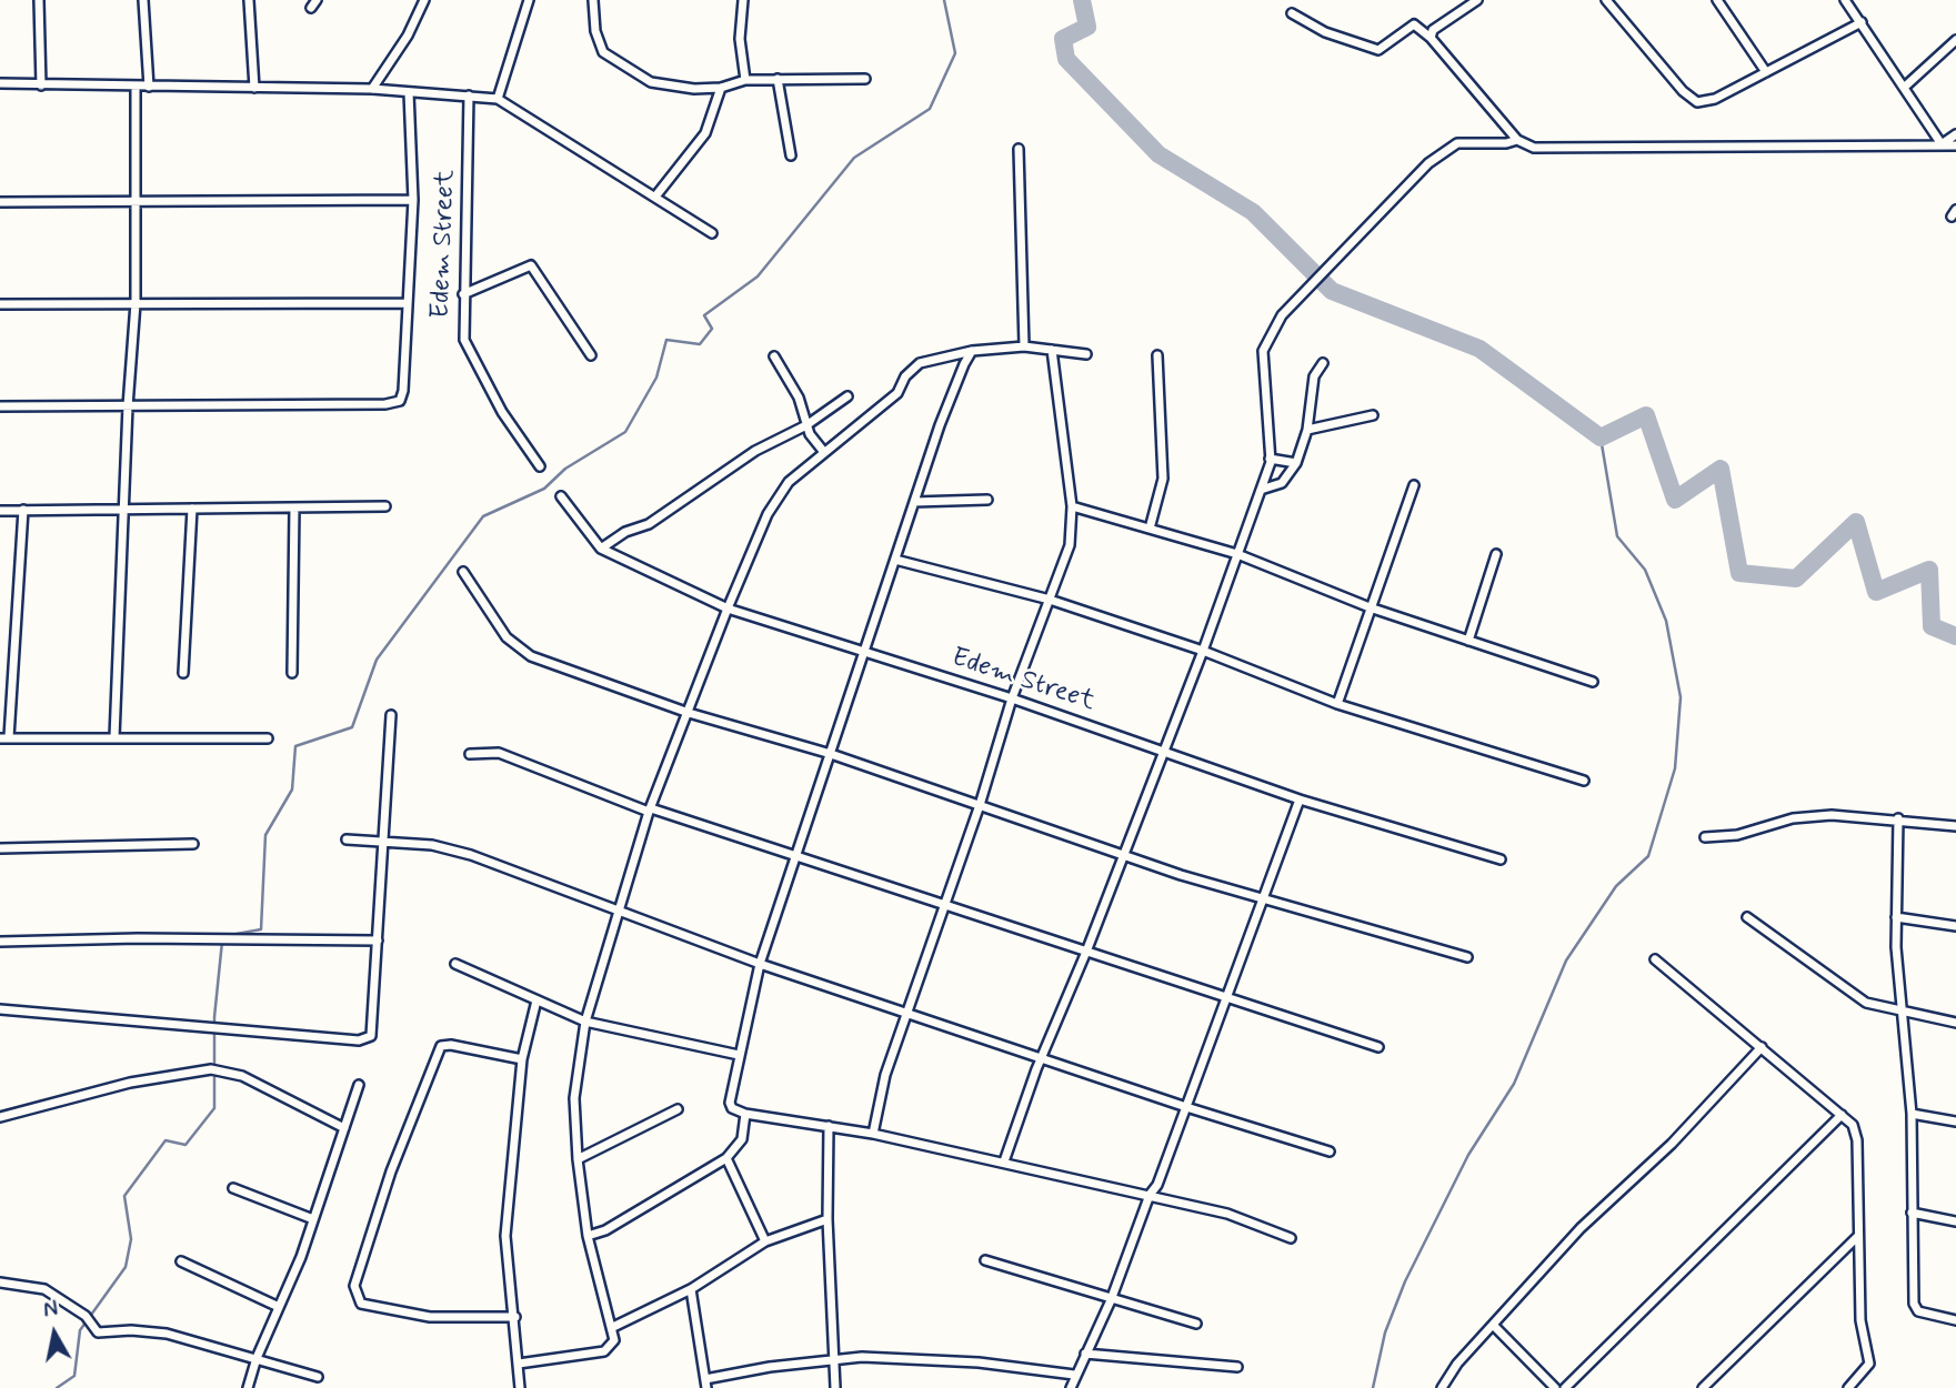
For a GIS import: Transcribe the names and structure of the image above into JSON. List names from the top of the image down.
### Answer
{
  "streets": {
    "street": ["Edem Street"]
  },
  "north": "top"
}
